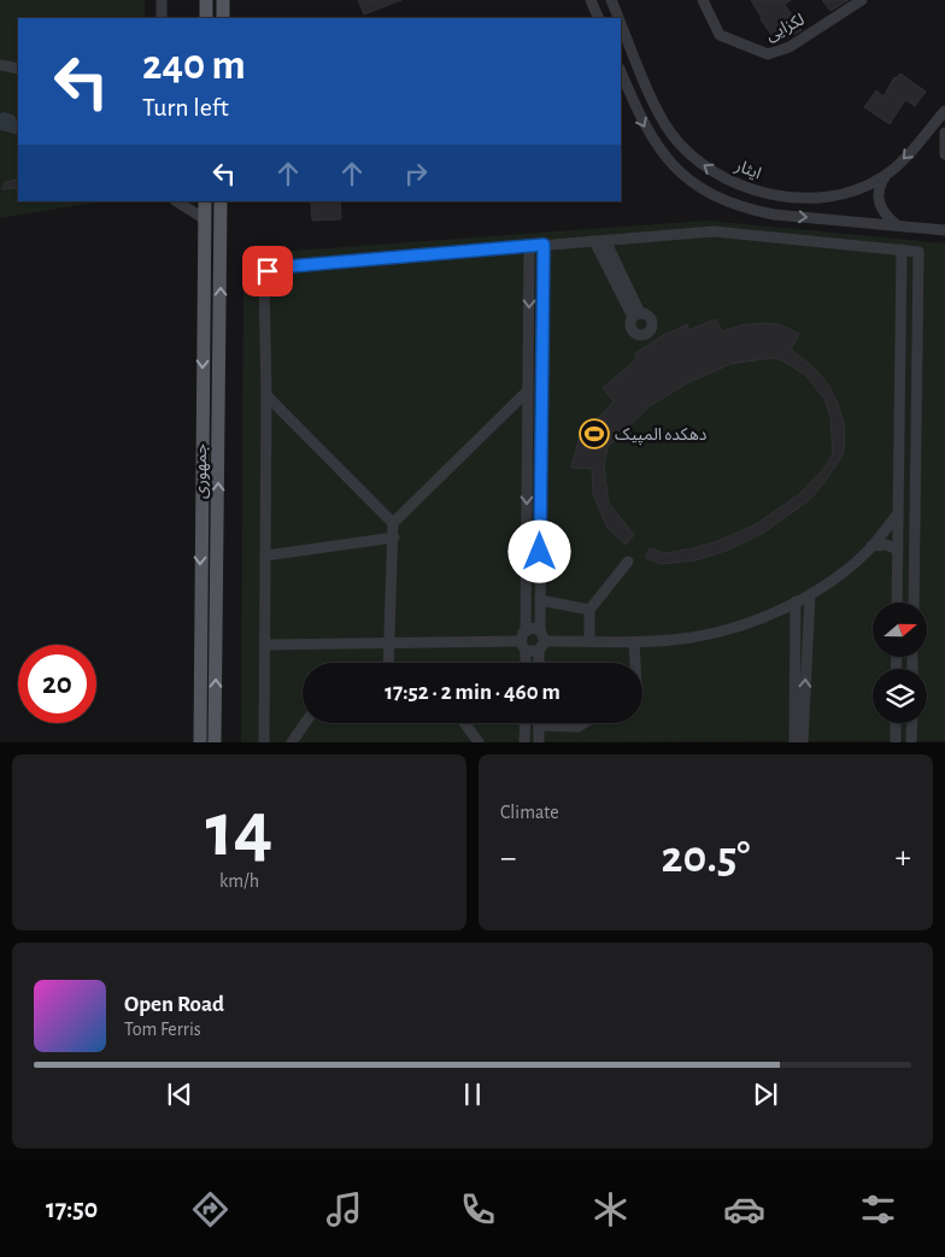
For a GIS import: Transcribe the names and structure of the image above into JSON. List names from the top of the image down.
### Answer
{
  "streets": {
    "main road": ["جمهوری"],
    "street": ["لکزایی", "ایثار"]
  },
  "places": {
    "sports": ["دهکده المپیک"]
  },
  "north": "right",
  "page": {
    "turn": ["240 m", "Turn left"],
    "limit": "20",
    "trip": "17:52 · 2 min · 460 m",
    "tile": [
      ["14", "km/h"],
      "Climate"
    ],
    "heat": ["−", "20.5°", "+"],
    "song": ["Open Road", "Tom Ferris"],
    "tabs": "17:50"
  }
}
